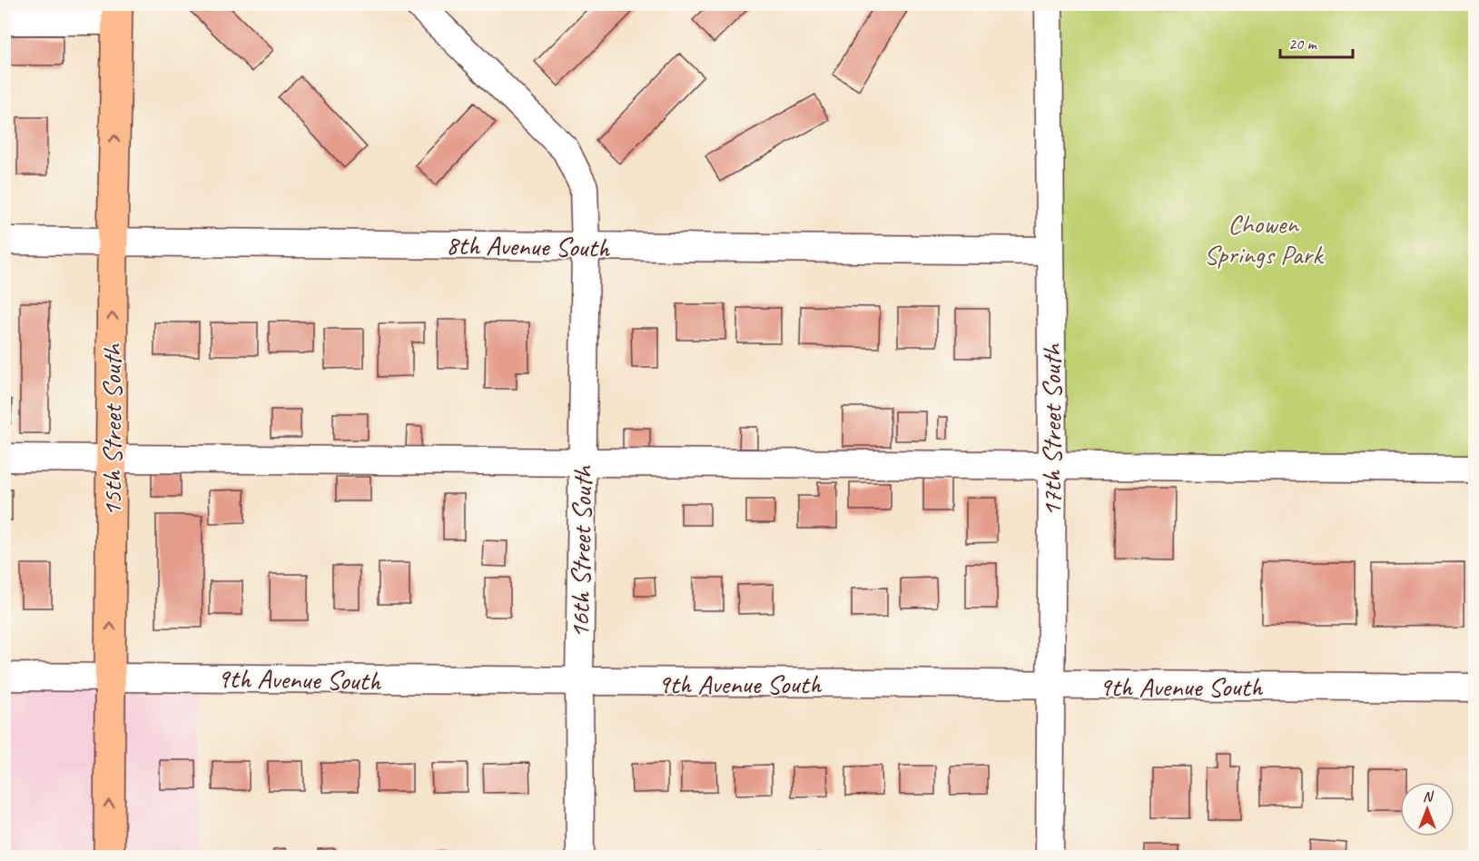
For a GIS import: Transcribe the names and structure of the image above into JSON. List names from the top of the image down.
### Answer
{
  "streets": {
    "main road": ["15th Street South"],
    "street": [
      "8th Avenue South",
      "17th Street South",
      "16th Street South",
      "9th Avenue South"
    ]
  },
  "crossings": [
    ["8th Avenue South", "15th Street South"],
    ["8th Avenue South", "17th Street South"],
    ["8th Avenue South", "16th Street South"],
    ["15th Street South", "9th Avenue South"],
    ["17th Street South", "9th Avenue South"],
    ["16th Street South", "9th Avenue South"]
  ],
  "one_way": ["15th Street South"],
  "parks": ["Chowen Springs Park"],
  "scale_bar": "20 m",
  "north": "top"
}
